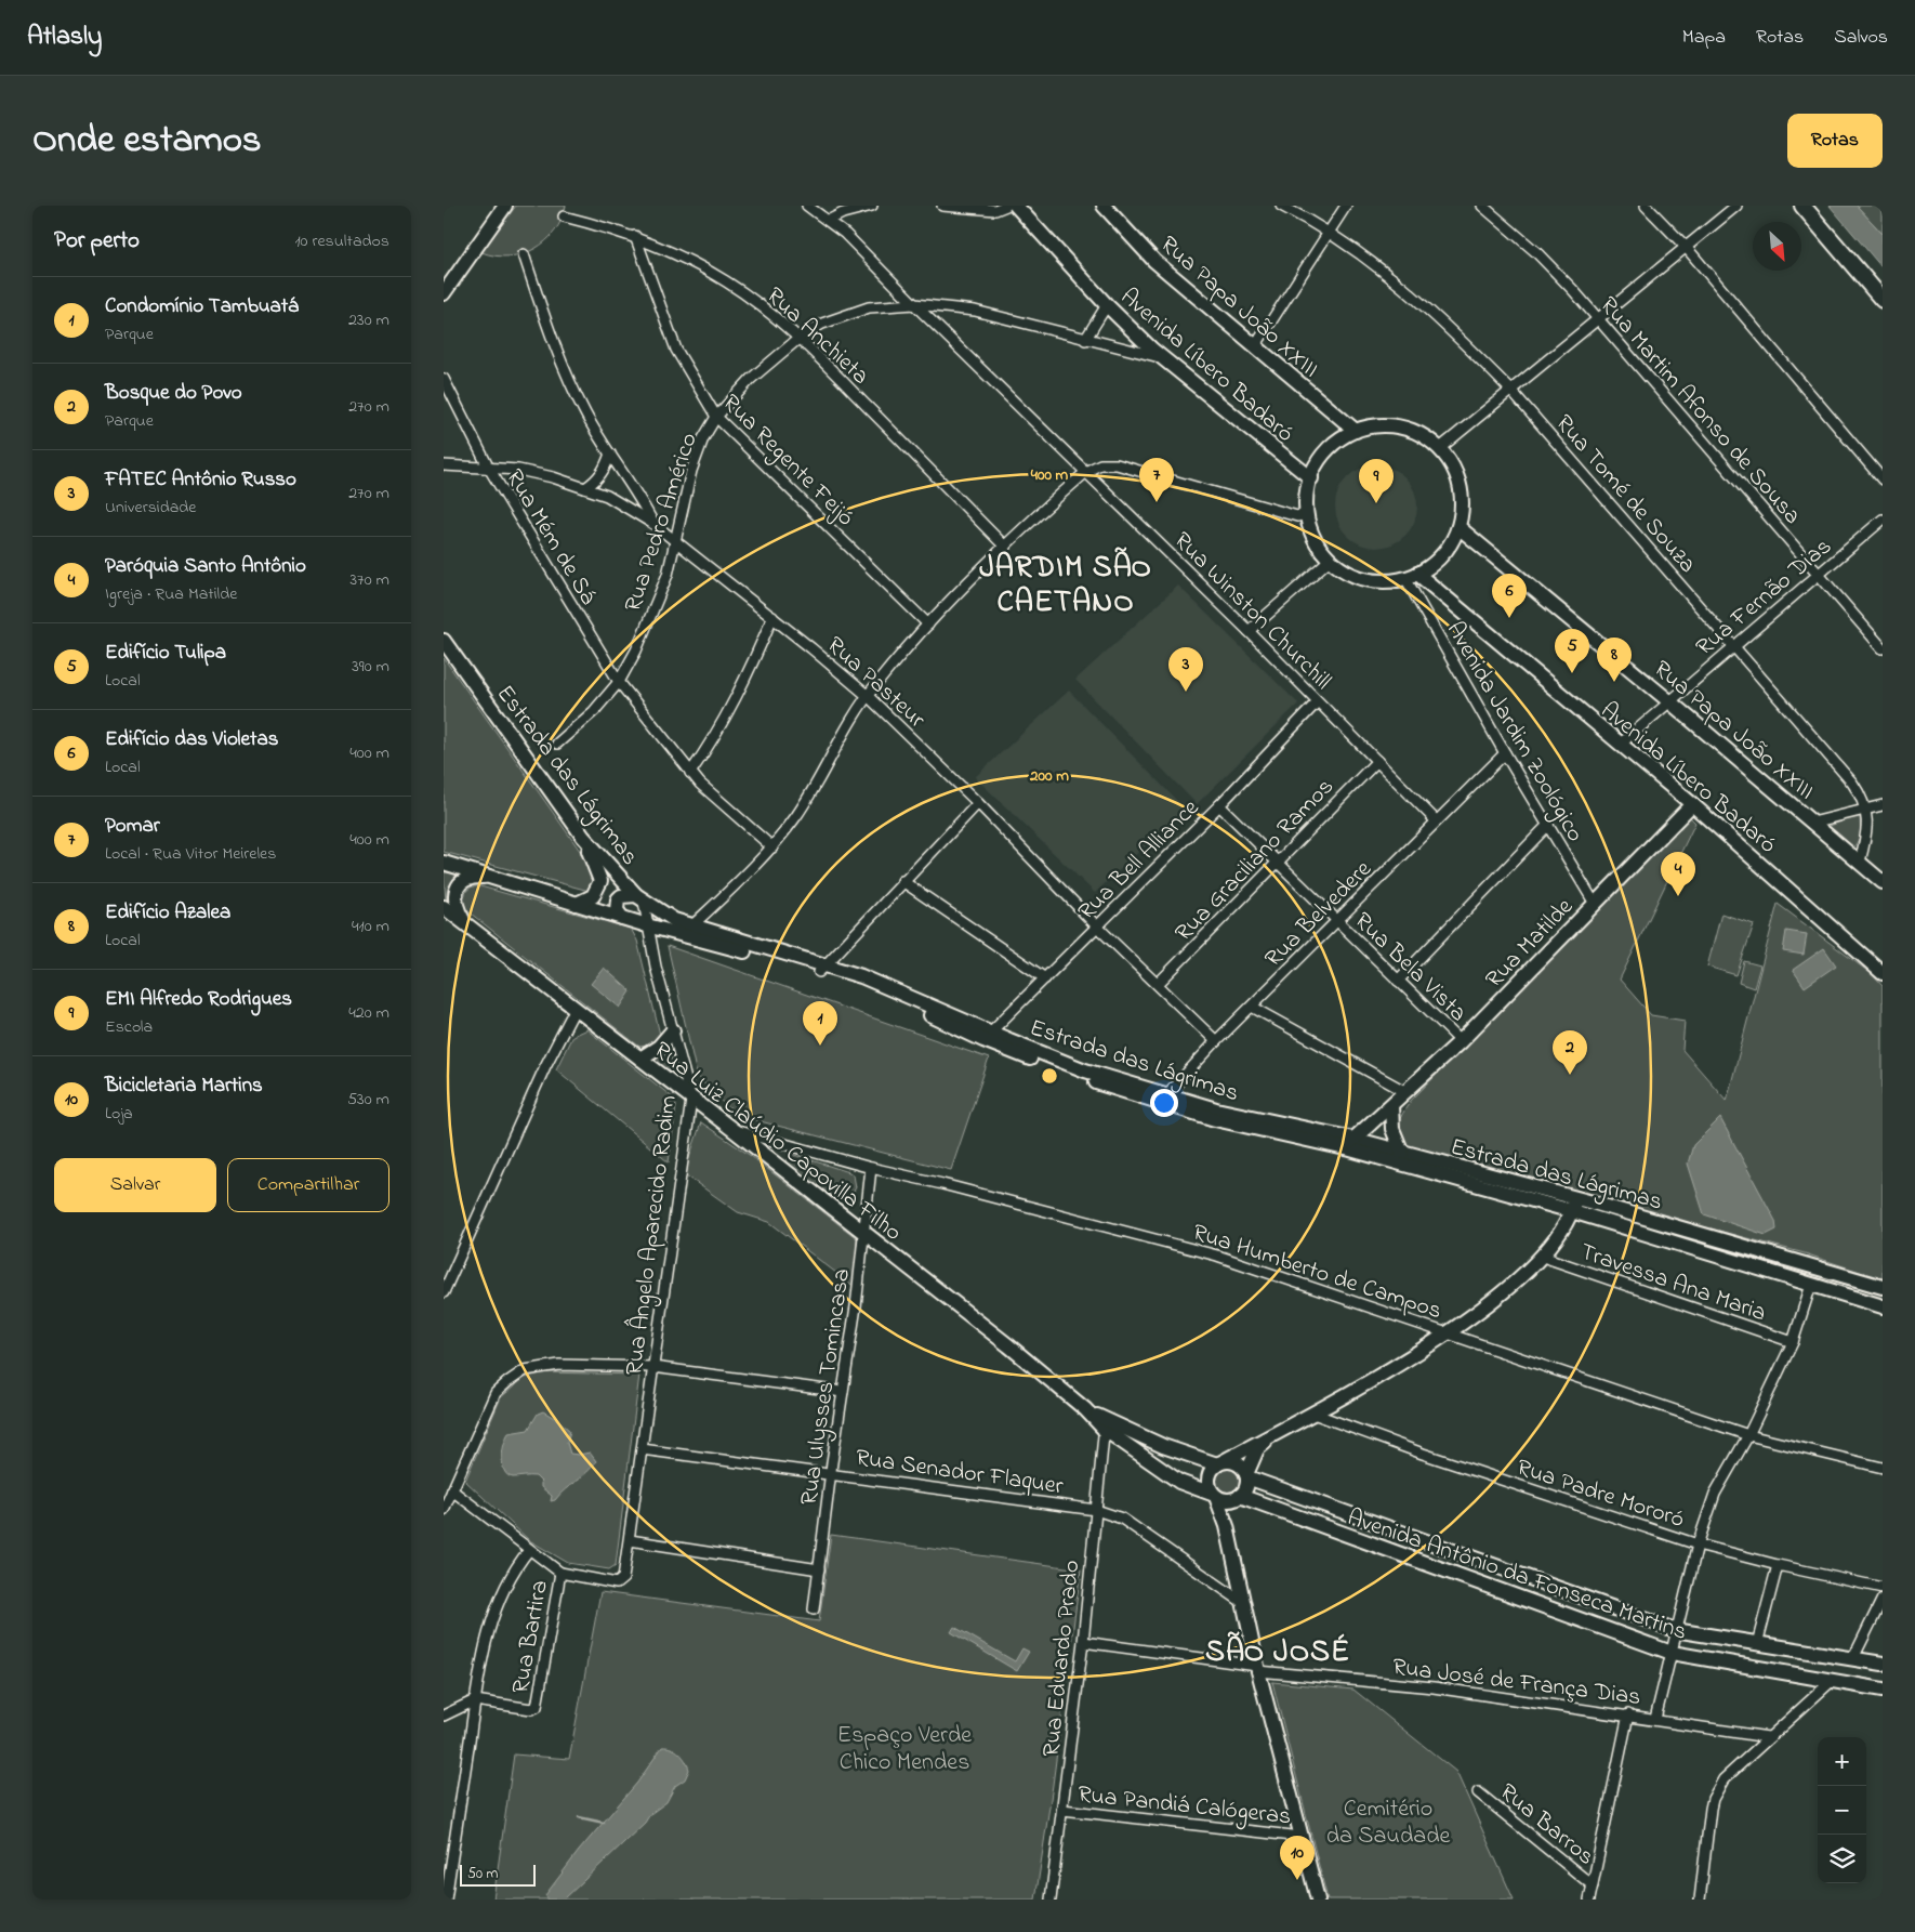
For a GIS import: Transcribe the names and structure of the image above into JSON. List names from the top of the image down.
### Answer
{
  "streets": {
    "street": [
      "Rua Papa João XXIII",
      "Rua Anchieta",
      "Avenida Líbero Badaró",
      "Rua Martim Afonso de Sousa",
      "Rua Regente Feijó",
      "Rua Tomé de Souza",
      "Rua Pedro Américo",
      "Rua Mém de Sá",
      "Rua Fernão Dias",
      "Rua Winston Churchill",
      "Rua Pasteur",
      "Avenida Jardim Zoológico",
      "Estrada das Lágrimas",
      "Rua Bell Alliance",
      "Rua Graciliano Ramos",
      "Rua Belvedere",
      "Rua Matilde",
      "Rua Bela Vista",
      "Rua Luiz Claúdio Capovilla Filho",
      "Rua Ângelo Aparecido Radim",
      "Rua Humberto de Campos",
      "Travessa Ana Maria",
      "Rua Ulysses Tomincasa",
      "Rua Senador Flaquer",
      "Rua Padre Mororó",
      "Avenida Antônio da Fonseca Martins",
      "Rua Bartira",
      "Rua Eduardo Prado",
      "Rua José de França Dias",
      "Rua Pandiá Calógeras",
      "Rua Barros"
    ]
  },
  "crossings": [
    ["Rua Papa João XXIII", "Avenida Líbero Badaró"],
    ["Rua Papa João XXIII", "Rua Fernão Dias"],
    ["Rua Papa João XXIII", "Avenida Jardim Zoológico"],
    ["Rua Anchieta", "Rua Regente Feijó"],
    ["Rua Anchieta", "Rua Pedro Américo"],
    ["Avenida Líbero Badaró", "Rua Pedro Américo"],
    ["Avenida Líbero Badaró", "Rua Fernão Dias"],
    ["Avenida Líbero Badaró", "Avenida Jardim Zoológico"],
    ["Avenida Líbero Badaró", "Rua Matilde"],
    ["Rua Martim Afonso de Sousa", "Rua Fernão Dias"],
    ["Rua Regente Feijó", "Rua Pedro Américo"],
    ["Rua Tomé de Souza", "Rua Fernão Dias"],
    ["Rua Pedro Américo", "Rua Mém de Sá"],
    ["Rua Pedro Américo", "Rua Winston Churchill"],
    ["Rua Pedro Américo", "Rua Pasteur"],
    ["Rua Mém de Sá", "Rua Pasteur"],
    ["Rua Winston Churchill", "Rua Bell Alliance"],
    ["Rua Winston Churchill", "Rua Graciliano Ramos"],
    ["Rua Winston Churchill", "Rua Belvedere"],
    ["Rua Pasteur", "Rua Bell Alliance"],
    ["Rua Pasteur", "Rua Graciliano Ramos"],
    ["Rua Pasteur", "Rua Belvedere"],
    ["Avenida Jardim Zoológico", "Rua Belvedere"],
    ["Avenida Jardim Zoológico", "Rua Matilde"],
    ["Estrada das Lágrimas", "Rua Bell Alliance"],
    ["Estrada das Lágrimas", "Rua Belvedere"],
    ["Estrada das Lágrimas", "Rua Matilde"],
    ["Estrada das Lágrimas", "Rua Ângelo Aparecido Radim"],
    ["Rua Bell Alliance", "Rua Bela Vista"],
    ["Rua Graciliano Ramos", "Rua Bela Vista"],
    ["Rua Belvedere", "Rua Bela Vista"],
    ["Rua Matilde", "Rua Bela Vista"],
    ["Rua Luiz Claúdio Capovilla Filho", "Rua Ângelo Aparecido Radim"],
    ["Rua Luiz Claúdio Capovilla Filho", "Rua Humberto de Campos"],
    ["Rua Luiz Claúdio Capovilla Filho", "Rua Ulysses Tomincasa"],
    ["Rua Luiz Claúdio Capovilla Filho", "Avenida Antônio da Fonseca Martins"],
    ["Rua Luiz Claúdio Capovilla Filho", "Rua Eduardo Prado"],
    ["Rua Ângelo Aparecido Radim", "Rua Senador Flaquer"],
    ["Rua Ângelo Aparecido Radim", "Rua Bartira"],
    ["Rua Humberto de Campos", "Rua Ulysses Tomincasa"],
    ["Rua Ulysses Tomincasa", "Rua Senador Flaquer"],
    ["Rua Senador Flaquer", "Rua Eduardo Prado"],
    ["Rua Eduardo Prado", "Rua José de França Dias"],
    ["Rua Eduardo Prado", "Rua Pandiá Calógeras"]
  ],
  "districts": ["JARDIM SÃO CAETANO", "SÃO JOSÉ"],
  "parks": ["Espaço Verde Chico Mendes", "Cemitério da Saudade"],
  "scale_bar": "50 m",
  "north": "bottom right",
  "page": {
    "header": "Atlasly",
    "nav": ["Mapa", "Rotas", "Salvos"],
    "title": "Onde estamos",
    "buttons": [
      "Rotas",
      ["Salvar", "Compartilhar"]
    ],
    "heading": ["Por perto", "10 resultados"],
    "list": [
      {
        "mark": "1",
        "name": "Condomínio Tambuatá",
        "note": "Parque",
        "value": "230 m"
      },
      {
        "mark": "2",
        "name": "Bosque do Povo",
        "note": "Parque",
        "value": "270 m"
      },
      {
        "mark": "3",
        "name": "FATEC Antônio Russo",
        "note": "Universidade",
        "value": "270 m"
      },
      {
        "mark": "4",
        "name": "Paróquia Santo Antônio",
        "note": "Igreja · Rua Matilde",
        "value": "370 m"
      },
      {
        "mark": "5",
        "name": "Edifício Tulipa",
        "note": "Local",
        "value": "390 m"
      },
      {
        "mark": "6",
        "name": "Edifício das Violetas",
        "note": "Local",
        "value": "400 m"
      },
      {
        "mark": "7",
        "name": "Pomar",
        "note": "Local · Rua Vitor Meireles",
        "value": "400 m"
      },
      {
        "mark": "8",
        "name": "Edifício Azalea",
        "note": "Local",
        "value": "410 m"
      },
      {
        "mark": "9",
        "name": "EMI Alfredo Rodrigues",
        "note": "Escola",
        "value": "420 m"
      },
      {
        "mark": "10",
        "name": "Bicicletaria Martins",
        "note": "Loja",
        "value": "530 m"
      }
    ],
    "pins": [
      "7",
      "9",
      "6",
      "5",
      "8",
      "3",
      "4",
      "1",
      "2",
      "10"
    ],
    "map_buttons": ["+", "−"],
    "scale": "50 m"
  },
  "rings": ["400 m", "200 m"]
}
